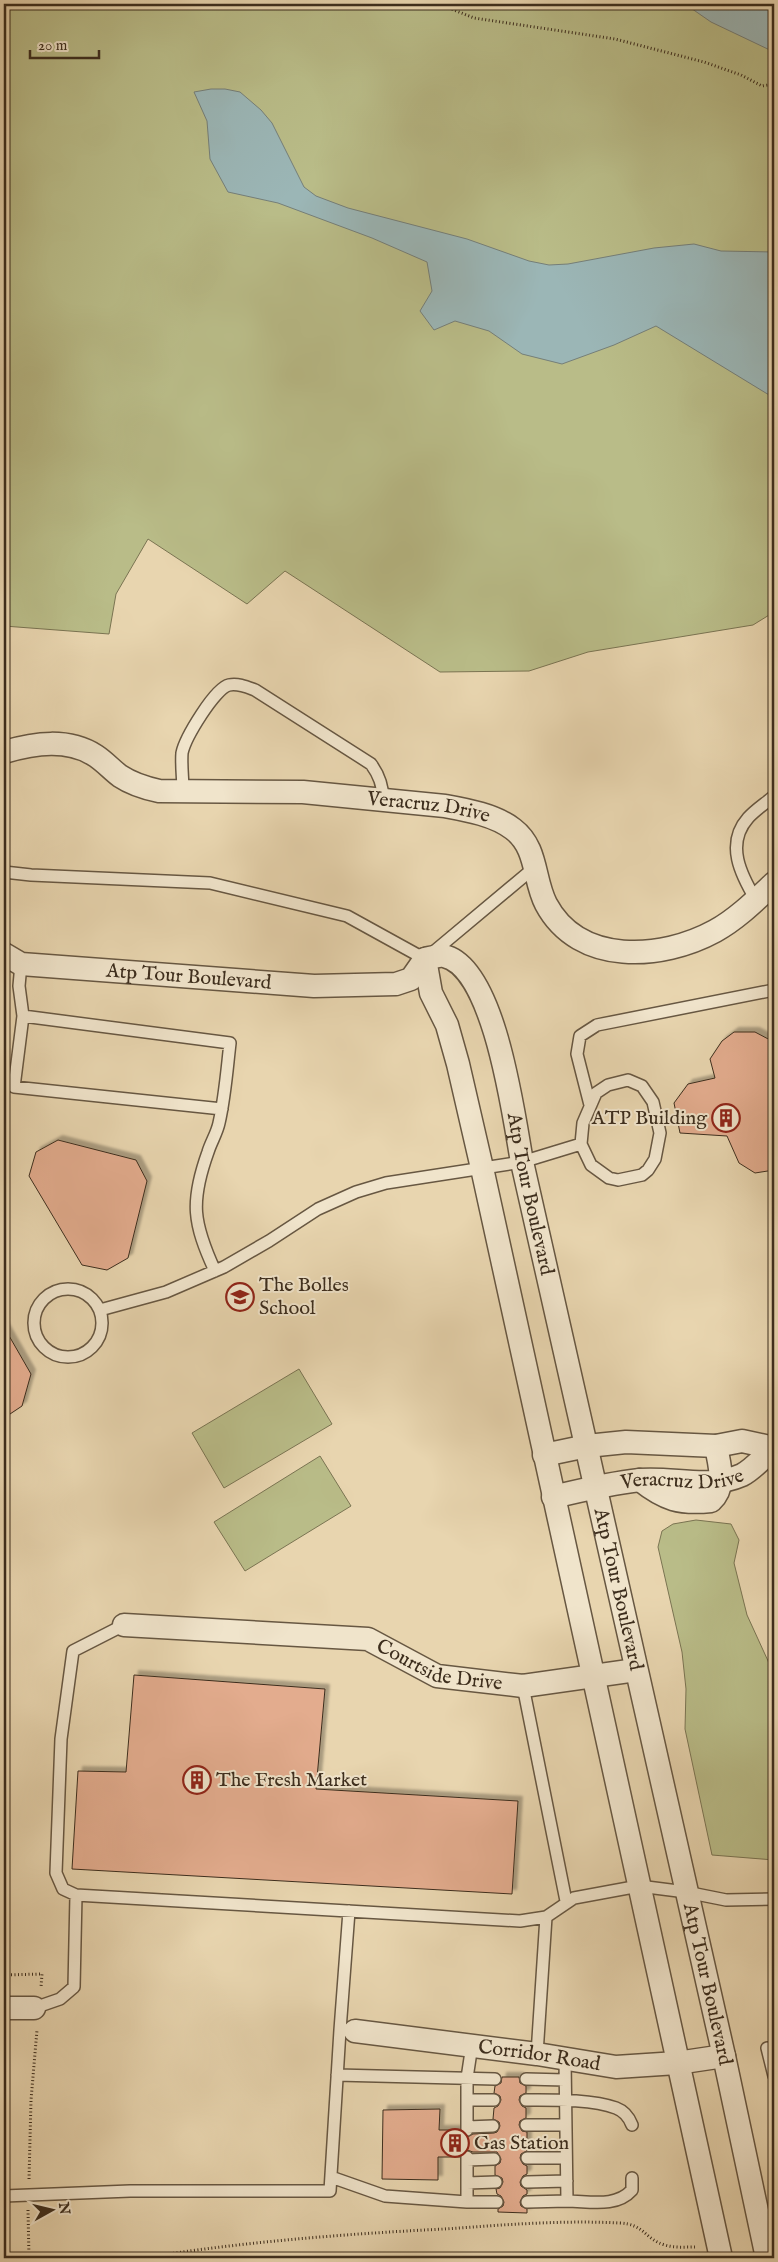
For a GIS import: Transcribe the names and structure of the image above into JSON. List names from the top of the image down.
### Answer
{
  "streets": {
    "street": [
      "Veracruz Drive",
      "Atp Tour Boulevard",
      "Courtside Drive",
      "Corridor Road"
    ]
  },
  "crossings": [
    ["Veracruz Drive", "Atp Tour Boulevard"],
    ["Atp Tour Boulevard", "Courtside Drive"],
    ["Atp Tour Boulevard", "Corridor Road"]
  ],
  "places": {
    "building": ["ATP Building", "The Fresh Market", "Gas Station"],
    "school or university": ["The Bolles School"]
  },
  "scale_bar": "20 m",
  "north": "right"
}
